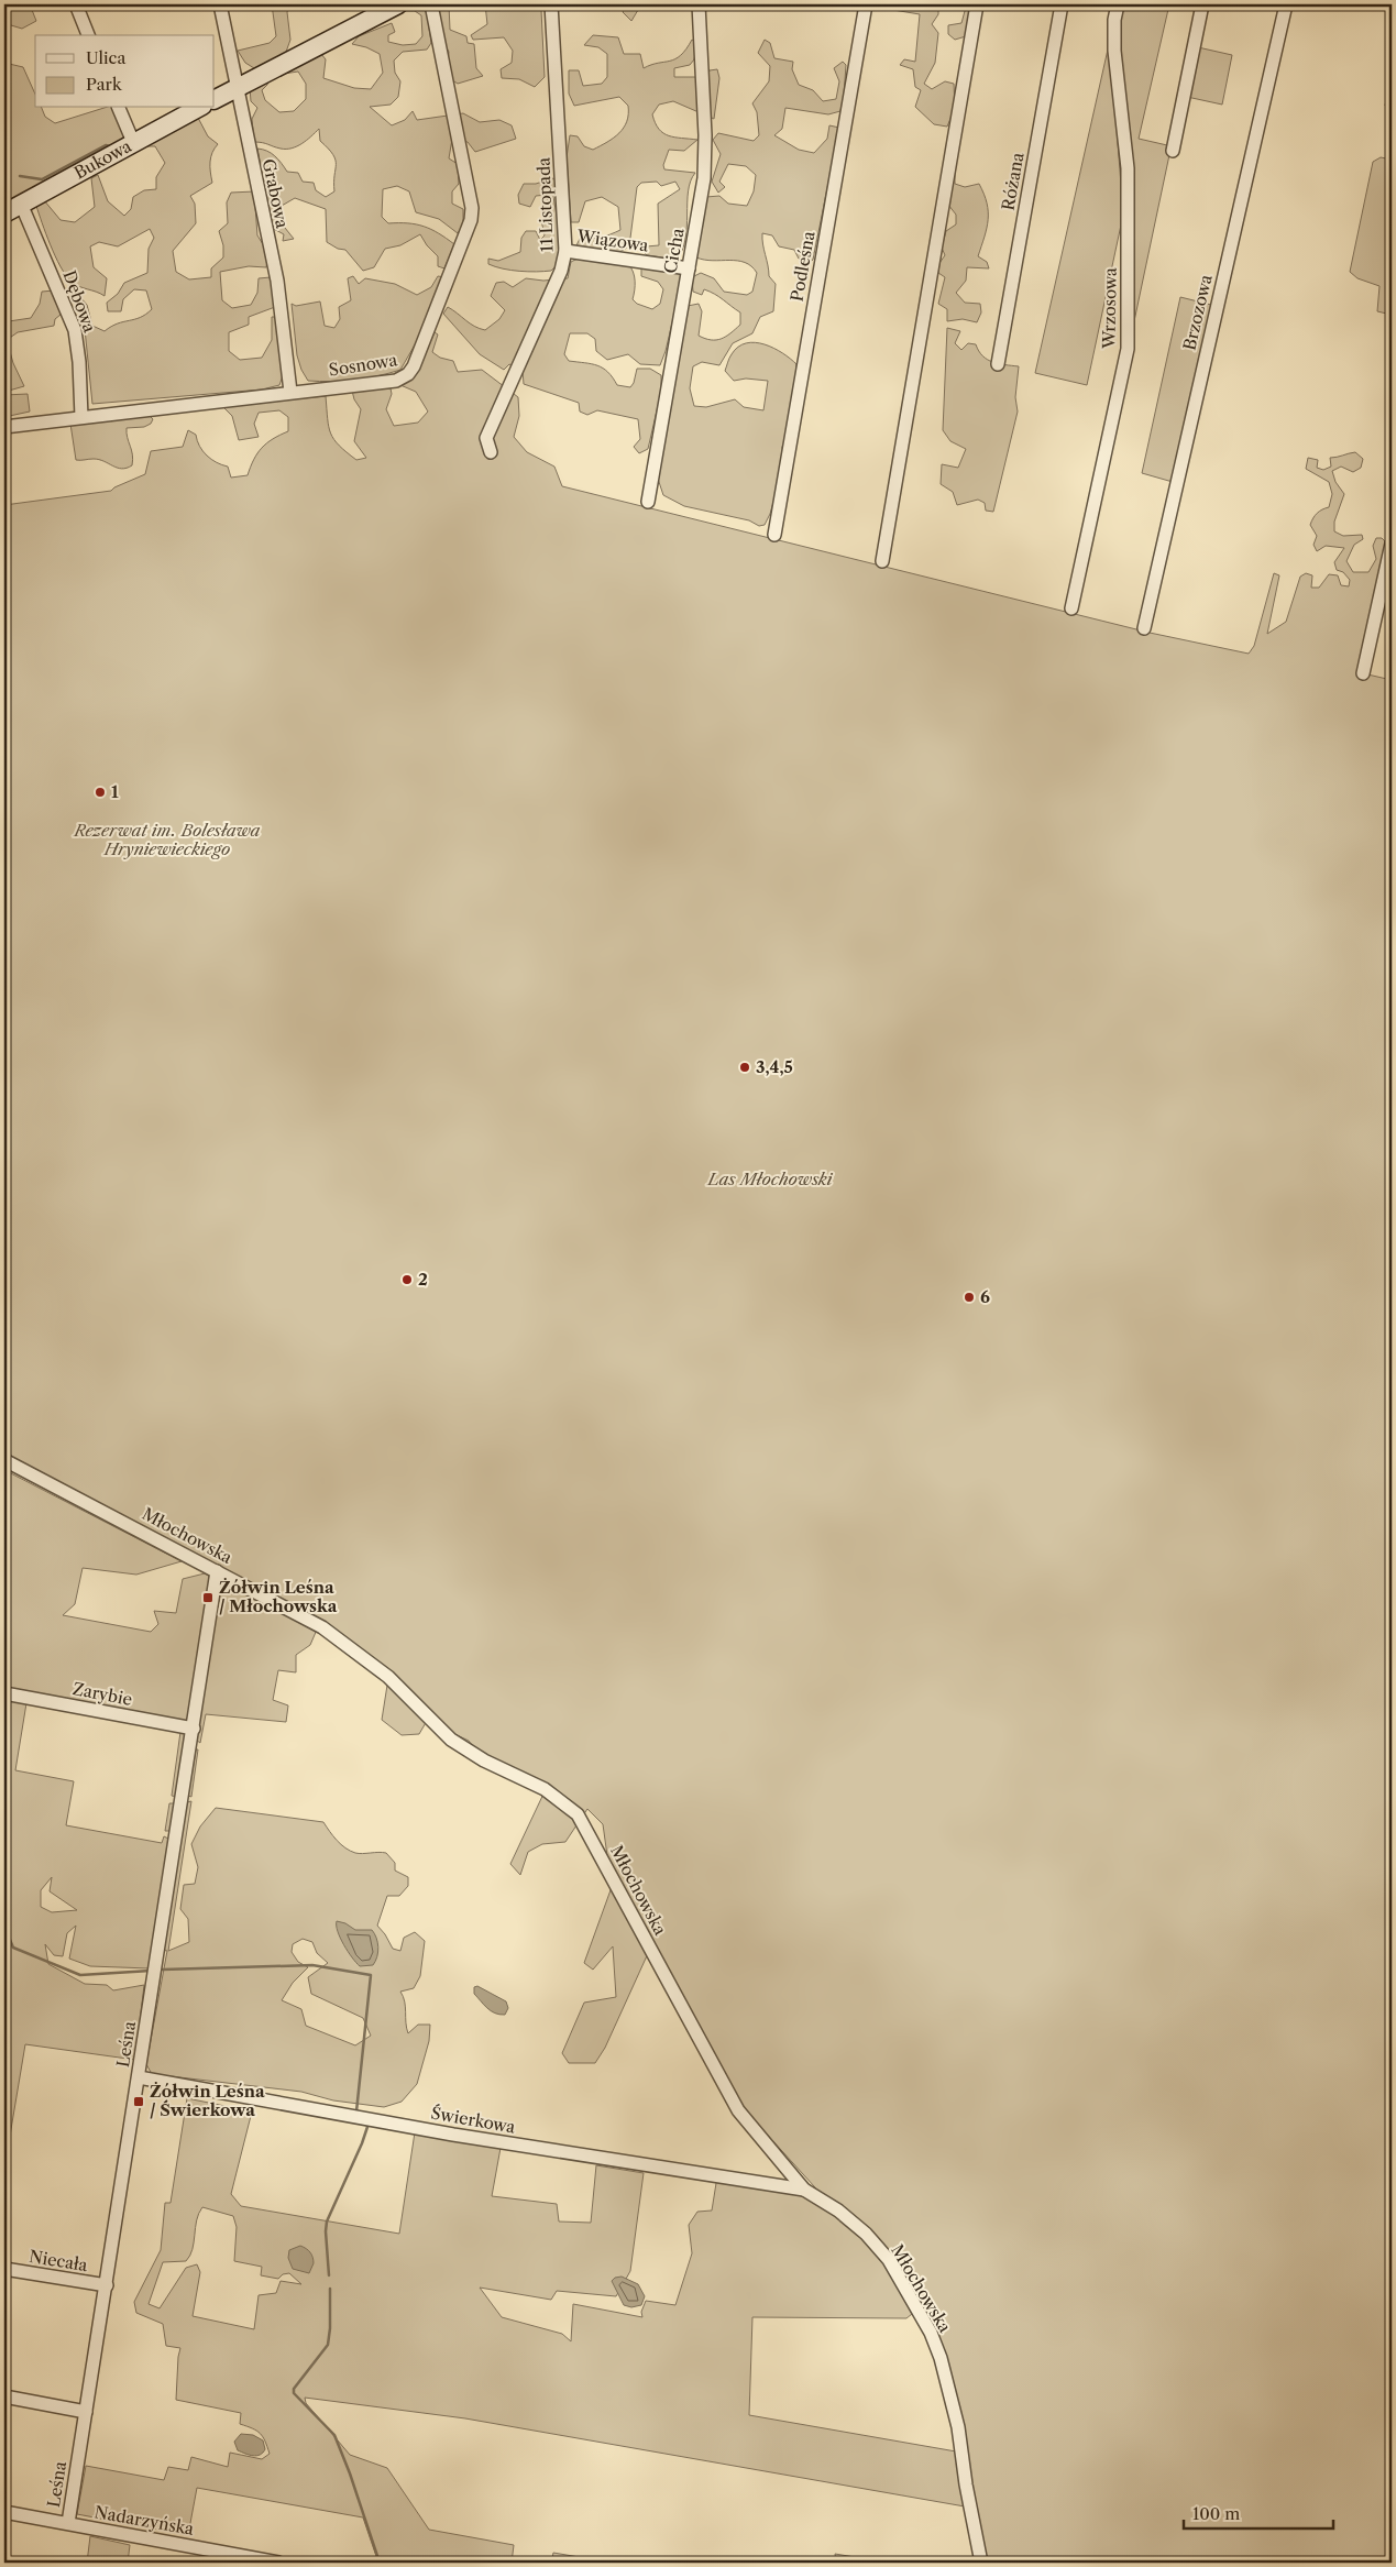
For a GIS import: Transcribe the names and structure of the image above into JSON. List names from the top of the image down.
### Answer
{
  "streets": {
    "street": [
      "Bukowa",
      "Różana",
      "Grabowa",
      "11 Listopada",
      "Wiązowa",
      "Cicha",
      "Podleśna",
      "Dębowa",
      "Wrzosowa",
      "Brzozowa",
      "Sosnowa",
      "Młochowska",
      "Zarybie",
      "Leśna",
      "Świerkowa",
      "Niecała",
      "Nadarzyńska"
    ]
  },
  "crossings": [
    ["Bukowa", "Dębowa"],
    ["Grabowa", "Sosnowa"],
    ["11 Listopada", "Wiązowa"],
    ["Wiązowa", "Cicha"],
    ["Dębowa", "Sosnowa"],
    ["Młochowska", "Leśna"],
    ["Młochowska", "Świerkowa"],
    ["Zarybie", "Leśna"],
    ["Leśna", "Świerkowa"],
    ["Leśna", "Niecała"],
    ["Leśna", "Nadarzyńska"]
  ],
  "parks": ["Rezerwat im. Bolesława Hryniewieckiego", "Las Młochowski"],
  "places": {
    "other": [
      "1",
      "3,4,5",
      "2",
      "6"
    ],
    "transit": ["Żółwin Leśna / Młochowska", "Żółwin Leśna / Świerkowa"]
  },
  "legend": ["Ulica", "Park"],
  "scale_bar": "100 m"
}
